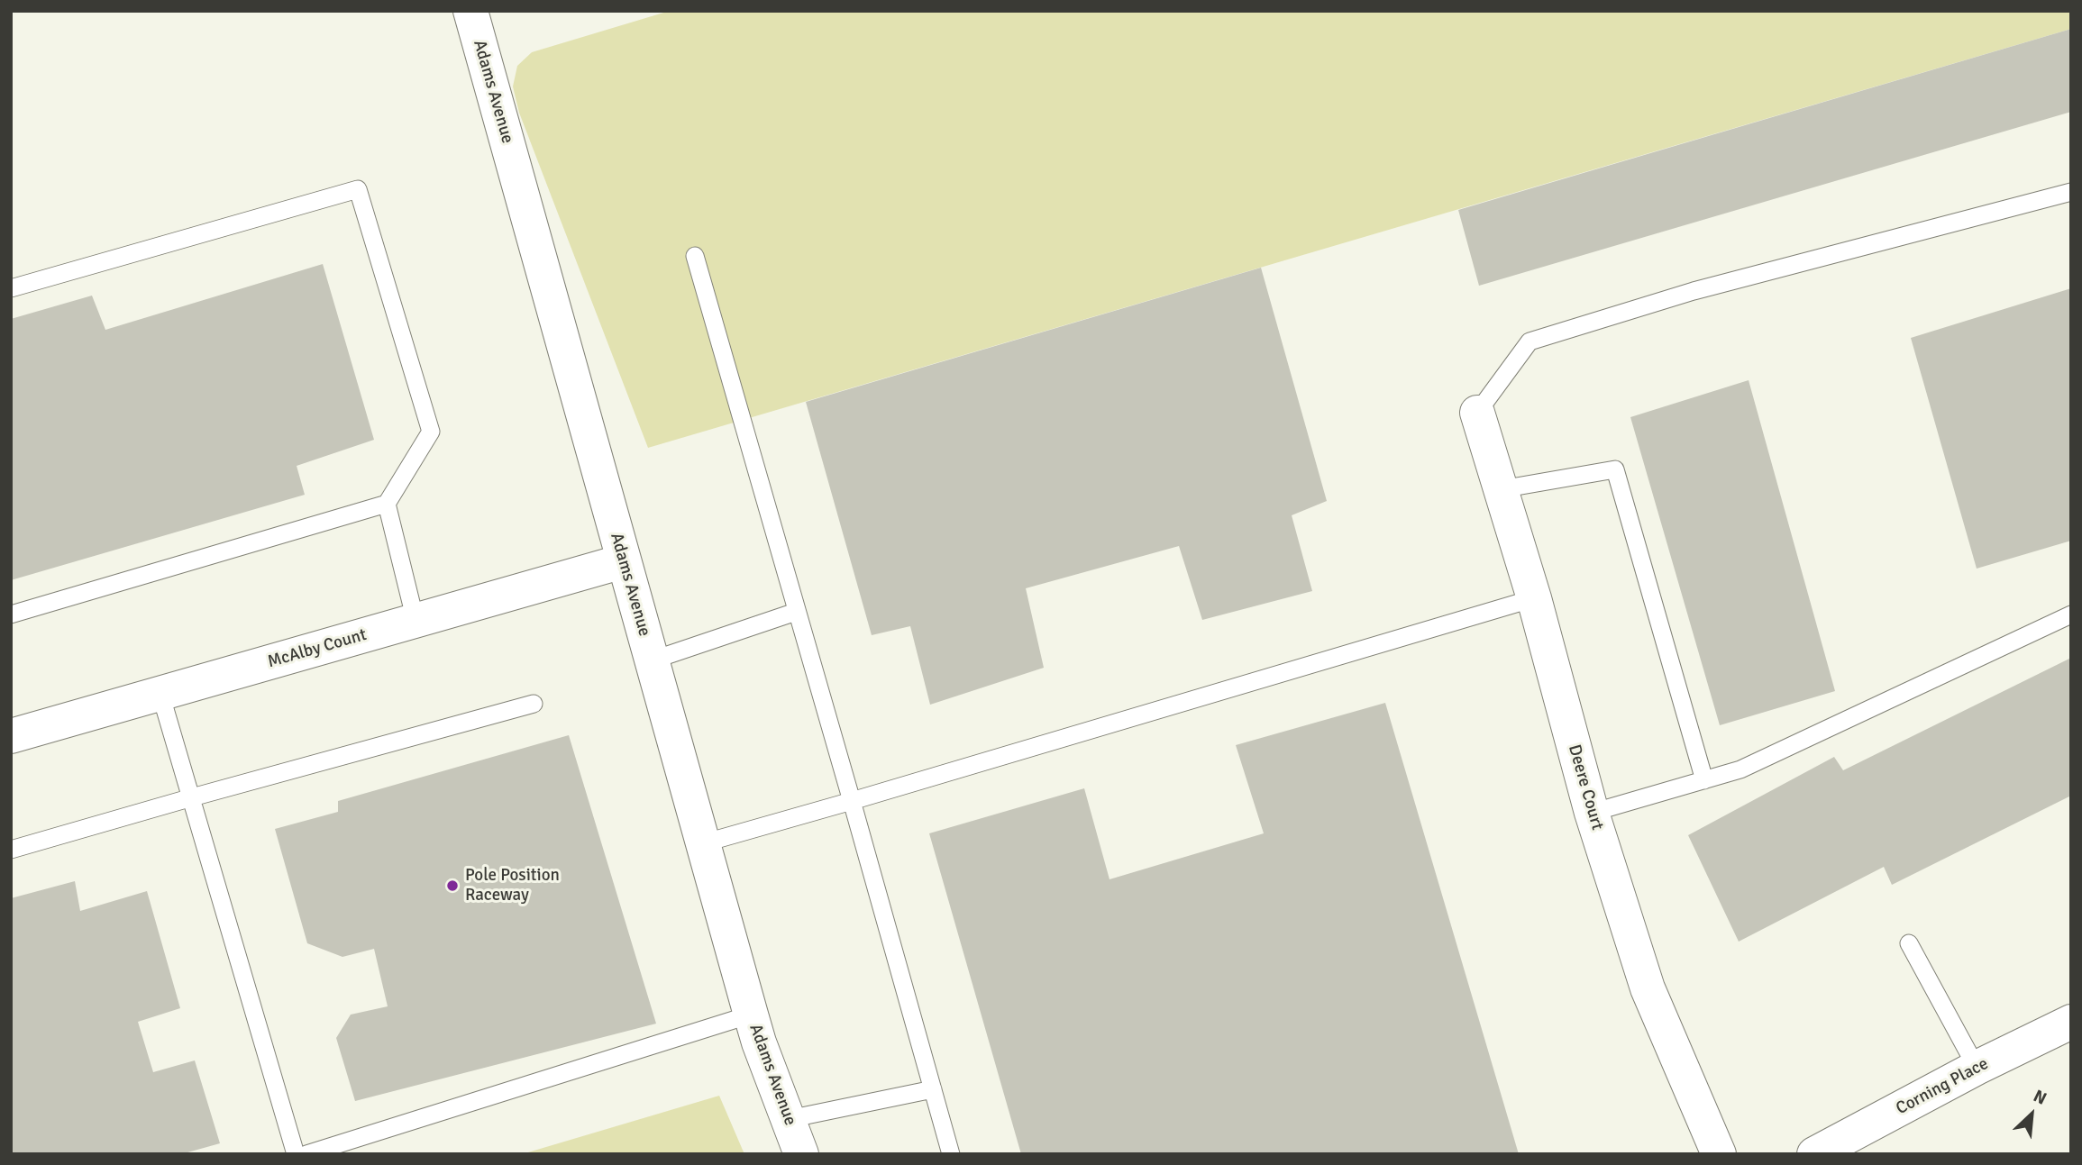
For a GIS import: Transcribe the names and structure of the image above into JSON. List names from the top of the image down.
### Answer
{
  "streets": {
    "street": [
      "Adams Avenue",
      "McAlby Count",
      "Deere Court",
      "Corning Place"
    ]
  },
  "crossings": [
    ["Adams Avenue", "McAlby Count"]
  ],
  "places": ["Pole Position Raceway"],
  "north": "top right"
}
